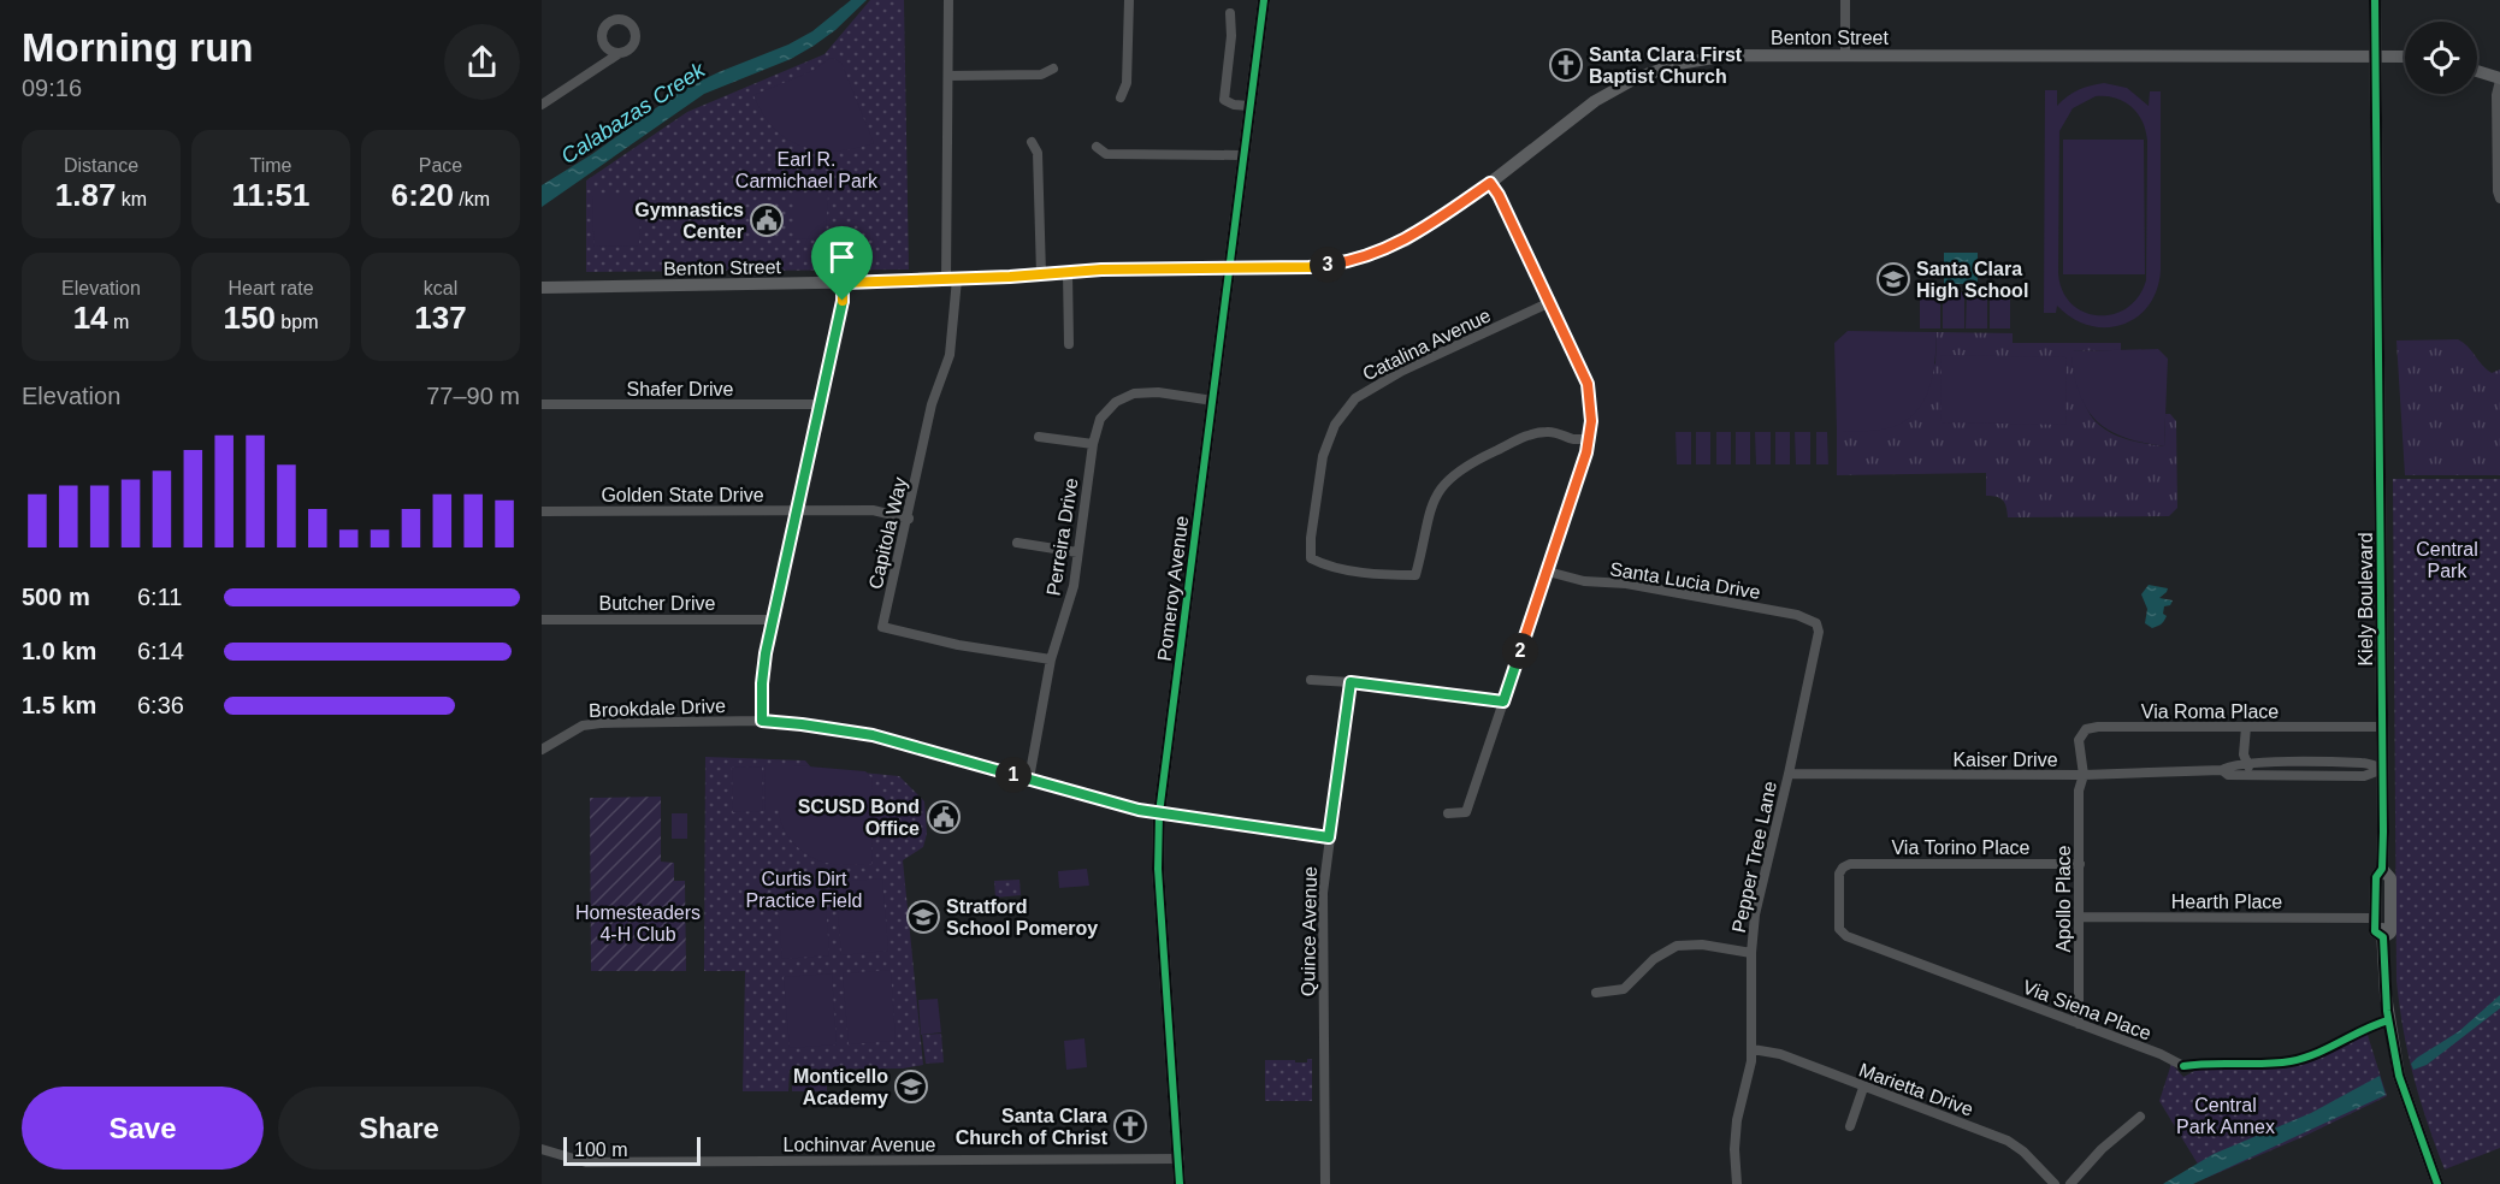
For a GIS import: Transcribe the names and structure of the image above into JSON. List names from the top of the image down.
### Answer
{
  "streets": {
    "main road": ["Benton Street", "Pomeroy Avenue", "Kiely Boulevard"],
    "street": [
      "Catalina Avenue",
      "Shafer Drive",
      "Golden State Drive",
      "Capitola Way",
      "Perreira Drive",
      "Santa Lucia Drive",
      "Butcher Drive",
      "Brookdale Drive",
      "Via Roma Place",
      "Kaiser Drive",
      "Via Torino Place",
      "Pepper Tree Lane",
      "Apollo Place",
      "Hearth Place",
      "Quince Avenue",
      "Via Siena Place",
      "Marietta Drive",
      "Lochinvar Avenue"
    ]
  },
  "crossings": [
    ["Benton Street", "Capitola Way"],
    ["Benton Street", "Pomeroy Avenue"],
    ["Benton Street", "Kiely Boulevard"],
    ["Golden State Drive", "Capitola Way"],
    ["Capitola Way", "Perreira Drive"],
    ["Perreira Drive", "Pomeroy Avenue"],
    ["Perreira Drive", "Brookdale Drive"],
    ["Santa Lucia Drive", "Pepper Tree Lane"],
    ["Pomeroy Avenue", "Brookdale Drive"],
    ["Pomeroy Avenue", "Lochinvar Avenue"],
    ["Kiely Boulevard", "Via Roma Place"],
    ["Kiely Boulevard", "Kaiser Drive"],
    ["Kiely Boulevard", "Hearth Place"],
    ["Brookdale Drive", "Quince Avenue"],
    ["Via Roma Place", "Kaiser Drive"],
    ["Via Roma Place", "Apollo Place"],
    ["Kaiser Drive", "Pepper Tree Lane"],
    ["Kaiser Drive", "Apollo Place"],
    ["Via Torino Place", "Apollo Place"],
    ["Via Torino Place", "Via Siena Place"],
    ["Pepper Tree Lane", "Marietta Drive"],
    ["Apollo Place", "Hearth Place"],
    ["Apollo Place", "Via Siena Place"]
  ],
  "water": ["Calabazas Creek"],
  "parks": [
    "Earl R. Carmichael Park",
    "Central Park",
    "Curtis Dirt Practice Field",
    "Homesteaders 4-H Club",
    "Central Park Annex"
  ],
  "places": {
    "church": ["Santa Clara First Baptist Church", "Santa Clara Church of Christ"],
    "public building": ["Gymnastics Center", "SCUSD Bond Office"],
    "school or university": ["Santa Clara High School", "Stratford School Pomeroy", "Monticello Academy"]
  },
  "scale_bar": "100 m",
  "page": {
    "heading": ["Morning run", "09:16"],
    "stats": [
      ["Distance", "1.87 km"],
      ["Time", "11:51"],
      ["Pace", "6:20 /km"],
      ["Elevation", "14 m"],
      ["Heart rate", "150 bpm"],
      ["kcal", "137"]
    ],
    "pins": ["3", "2", "1"],
    "chart": ["Elevation", "77–90 m"],
    "list": [
      {
        "name": "500 m",
        "note": "6:11"
      },
      {
        "name": "1.0 km",
        "note": "6:14"
      },
      {
        "name": "1.5 km",
        "note": "6:36"
      }
    ],
    "buttons": ["Save", "Share"],
    "scale": "100 m"
  }
}
